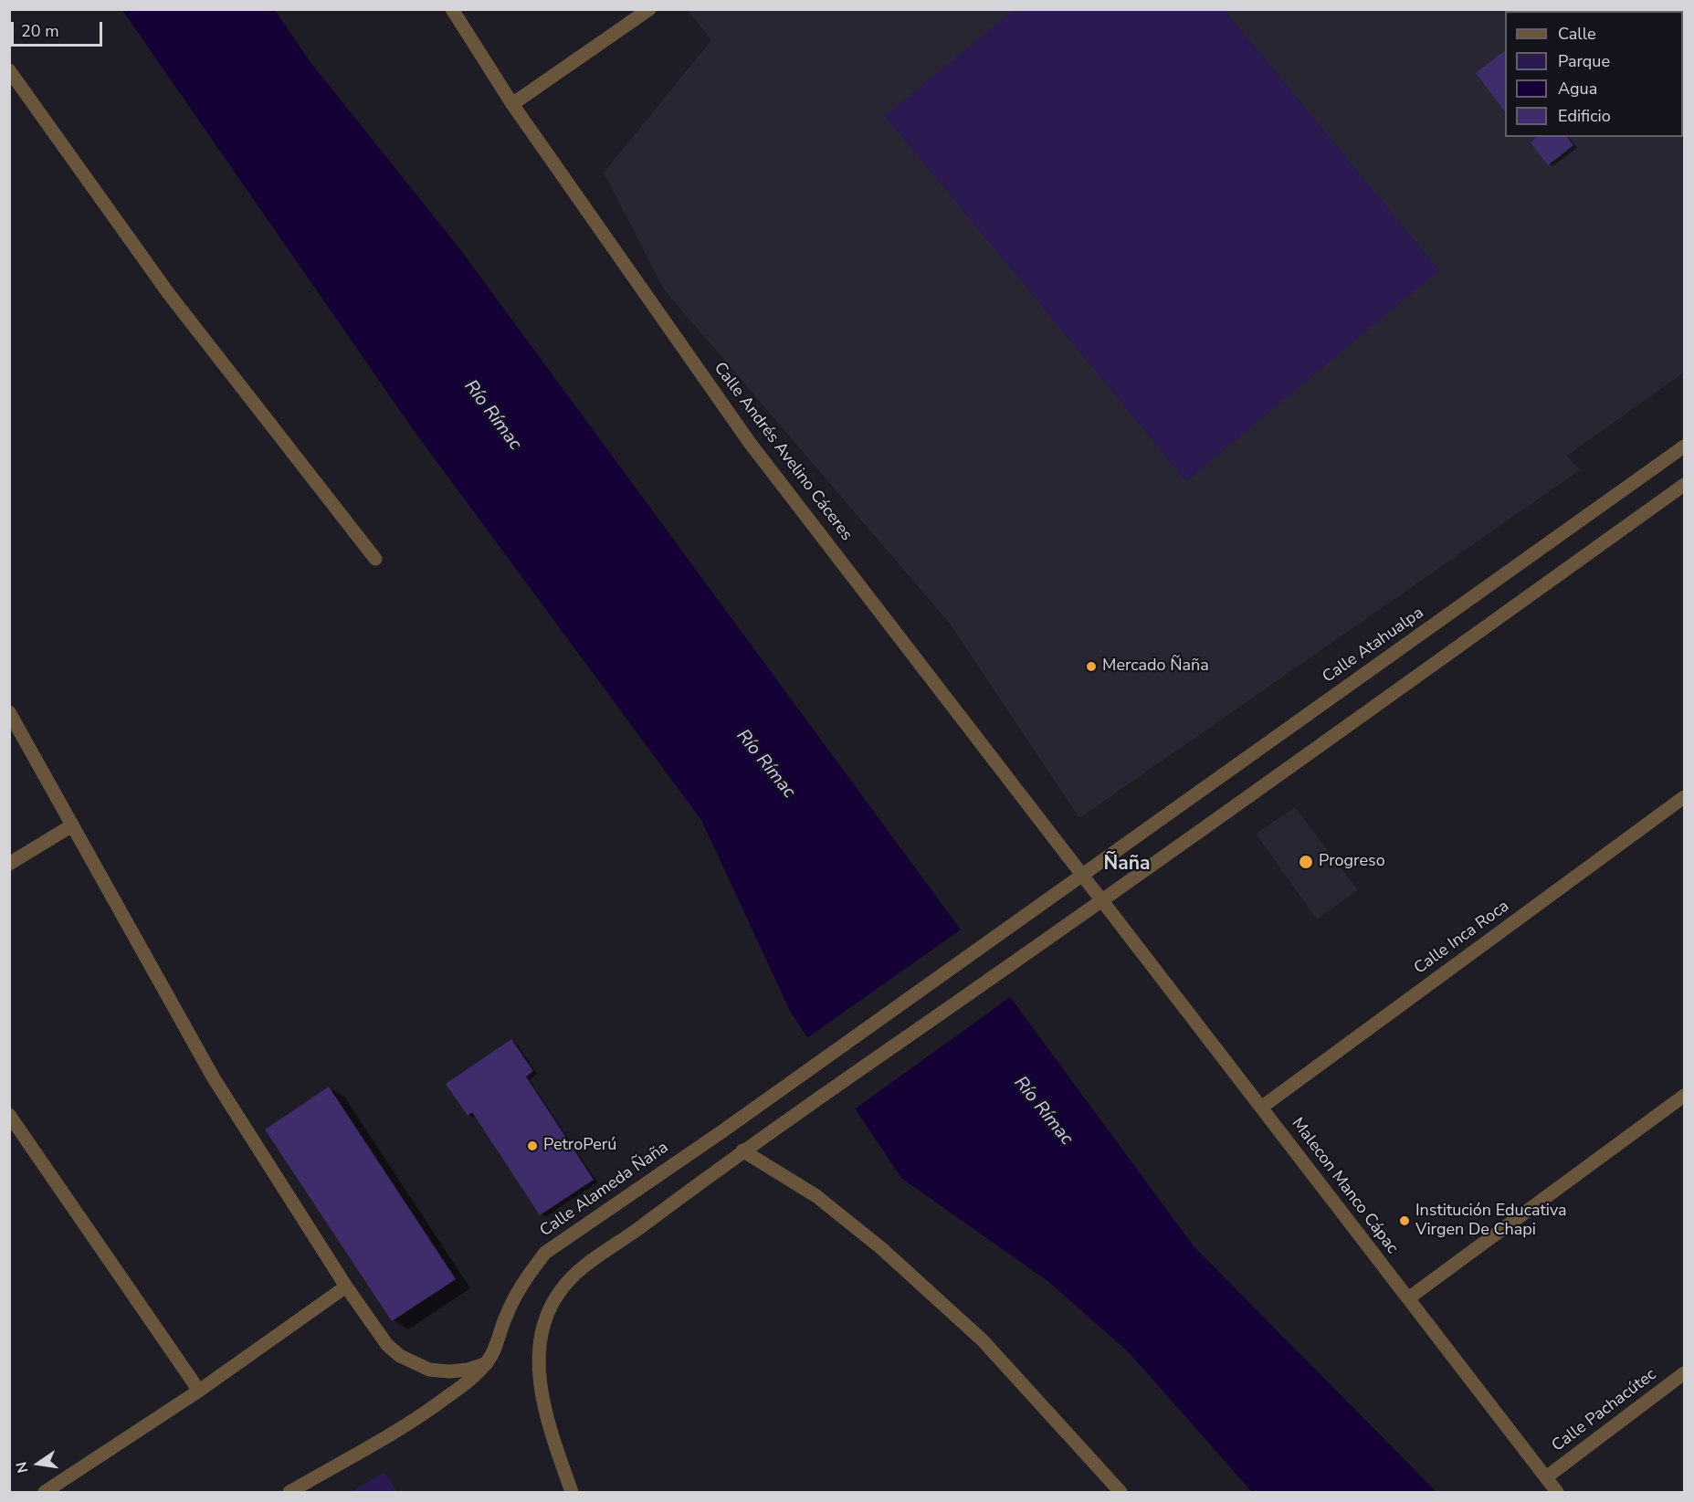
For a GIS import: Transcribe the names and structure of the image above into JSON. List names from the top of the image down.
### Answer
{
  "streets": {
    "street": [
      "Calle Andrés Avelino Cáceres",
      "Calle Atahualpa",
      "Calle Inca Roca",
      "Malecon Manco Cápac",
      "Calle Alameda Ñaña",
      "Calle Pachacútec"
    ]
  },
  "crossings": [
    ["Calle Andrés Avelino Cáceres", "Calle Atahualpa"],
    ["Calle Andrés Avelino Cáceres", "Malecon Manco Cápac"],
    ["Calle Atahualpa", "Calle Alameda Ñaña"],
    ["Calle Inca Roca", "Malecon Manco Cápac"],
    ["Malecon Manco Cápac", "Calle Pachacútec"]
  ],
  "districts": ["Ñaña"],
  "water": ["Río Rímac"],
  "places": [
    "Mercado Ñaña",
    "Progreso",
    "PetroPerú",
    "Institución Educativa Virgen De Chapi"
  ],
  "legend": [
    "Calle",
    "Parque",
    "Agua",
    "Edificio"
  ],
  "scale_bar": "20 m",
  "north": "left"
}
